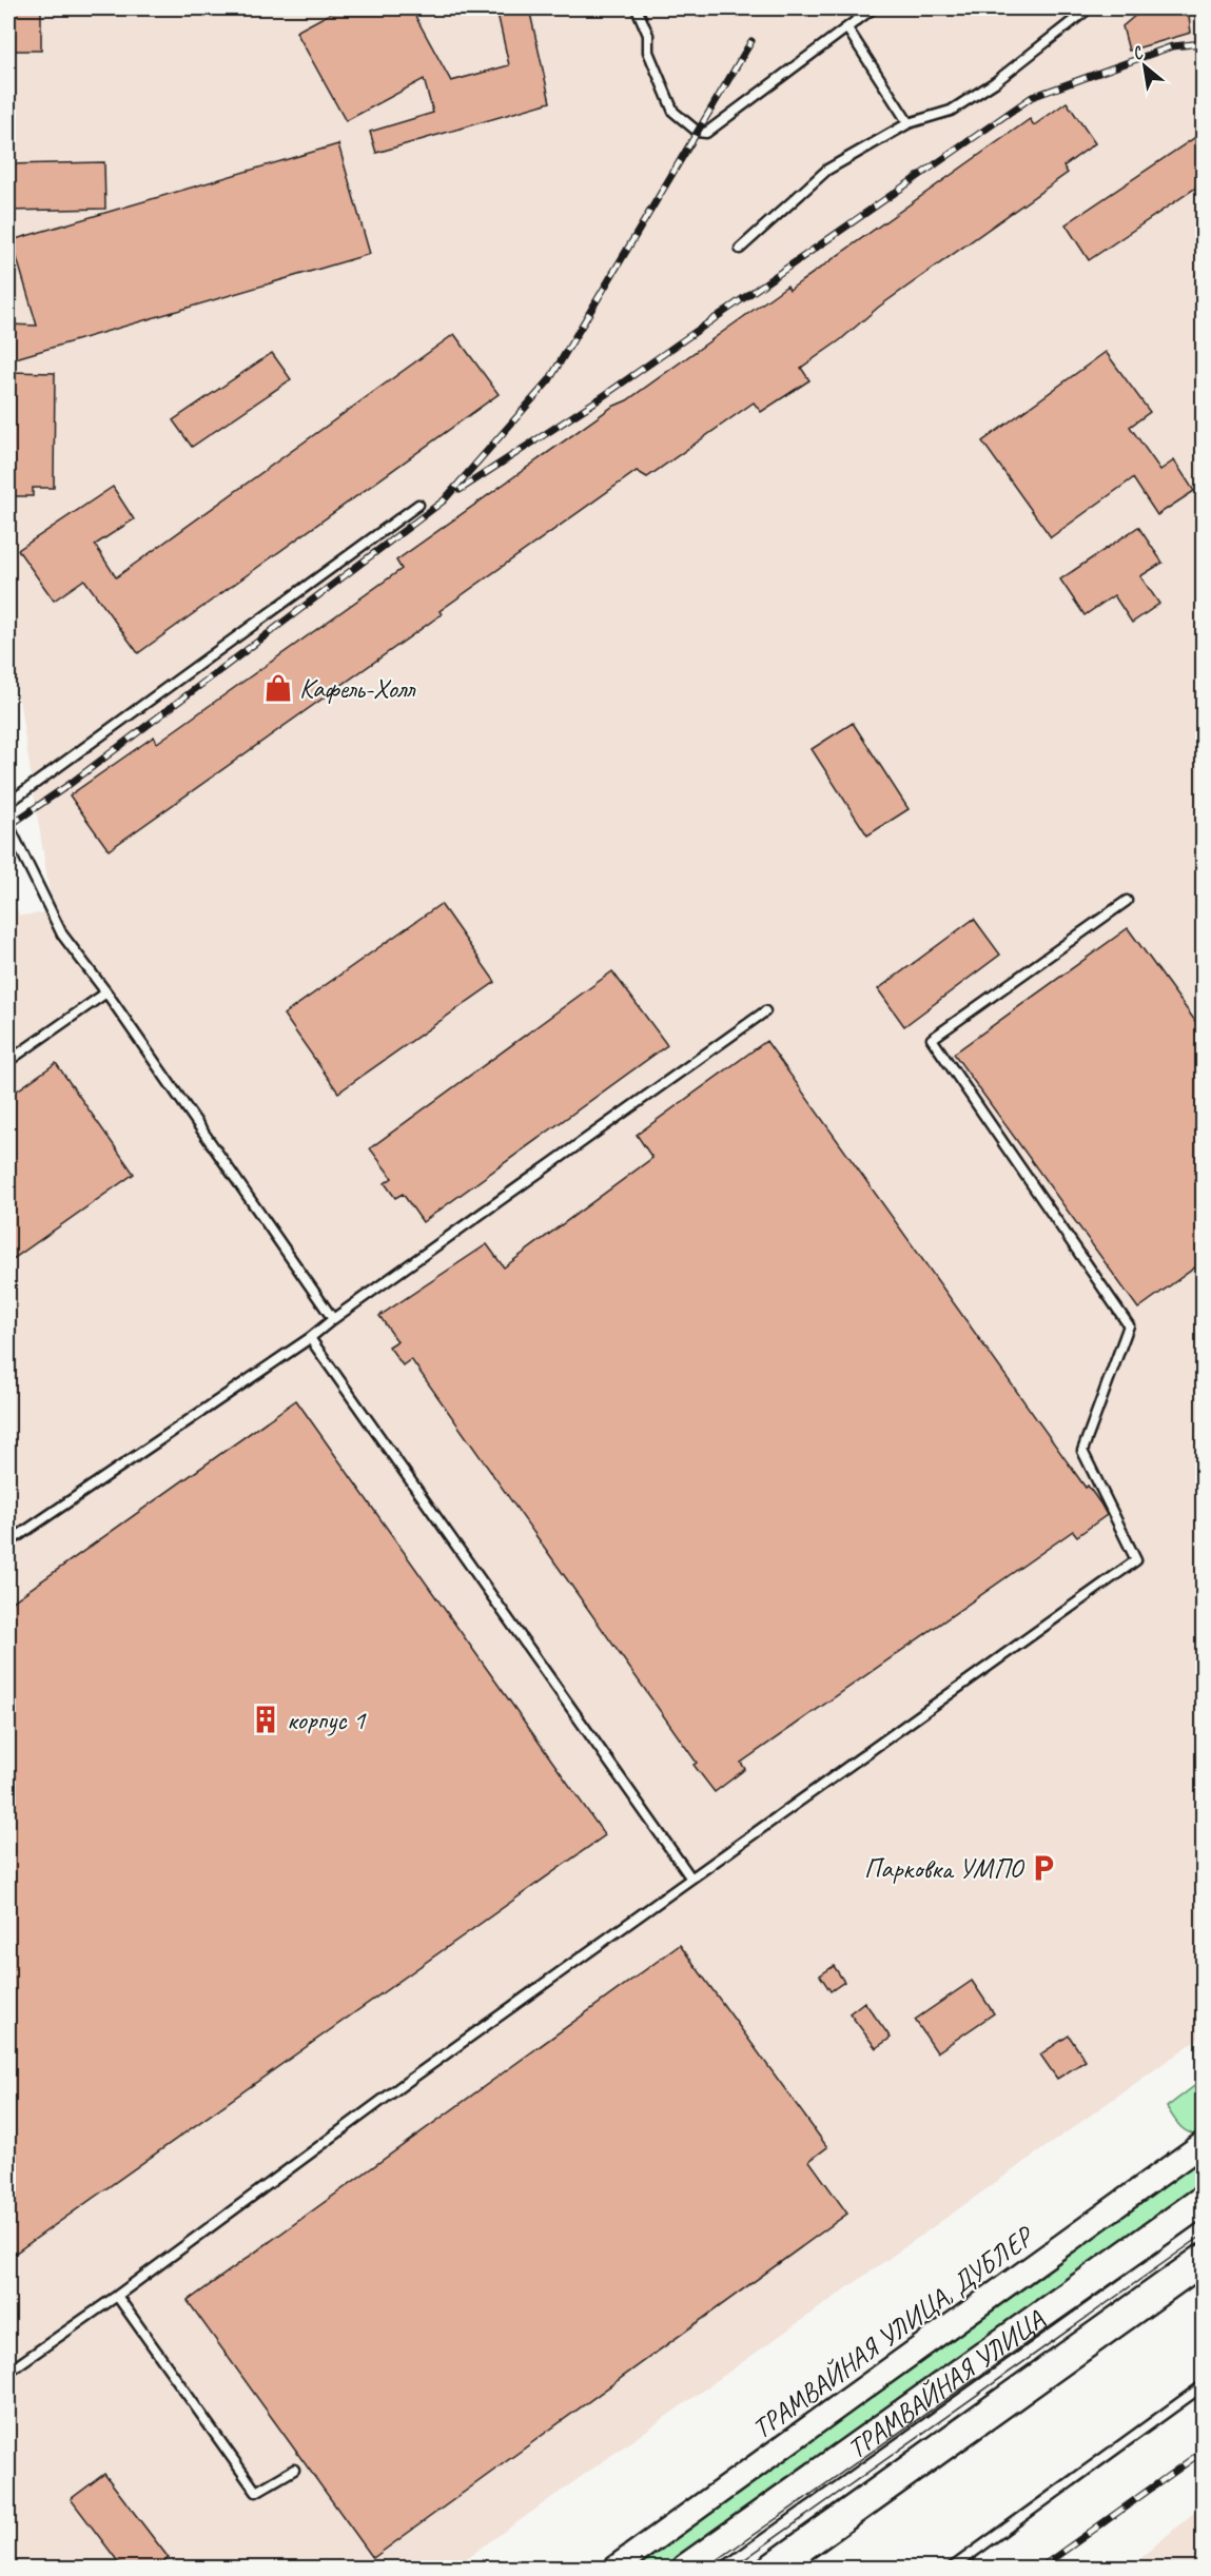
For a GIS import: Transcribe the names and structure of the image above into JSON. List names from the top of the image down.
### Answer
{
  "streets": {
    "main road": ["ТРАМВАЙНАЯ УЛИЦА"],
    "street": ["ТРАМВАЙНАЯ УЛИЦА, ДУБЛЕР"]
  },
  "places": {
    "shop": ["Кафель-Холл"],
    "building": ["корпус 1"],
    "parking": ["Парковка УМПО"]
  },
  "north": "top left"
}
